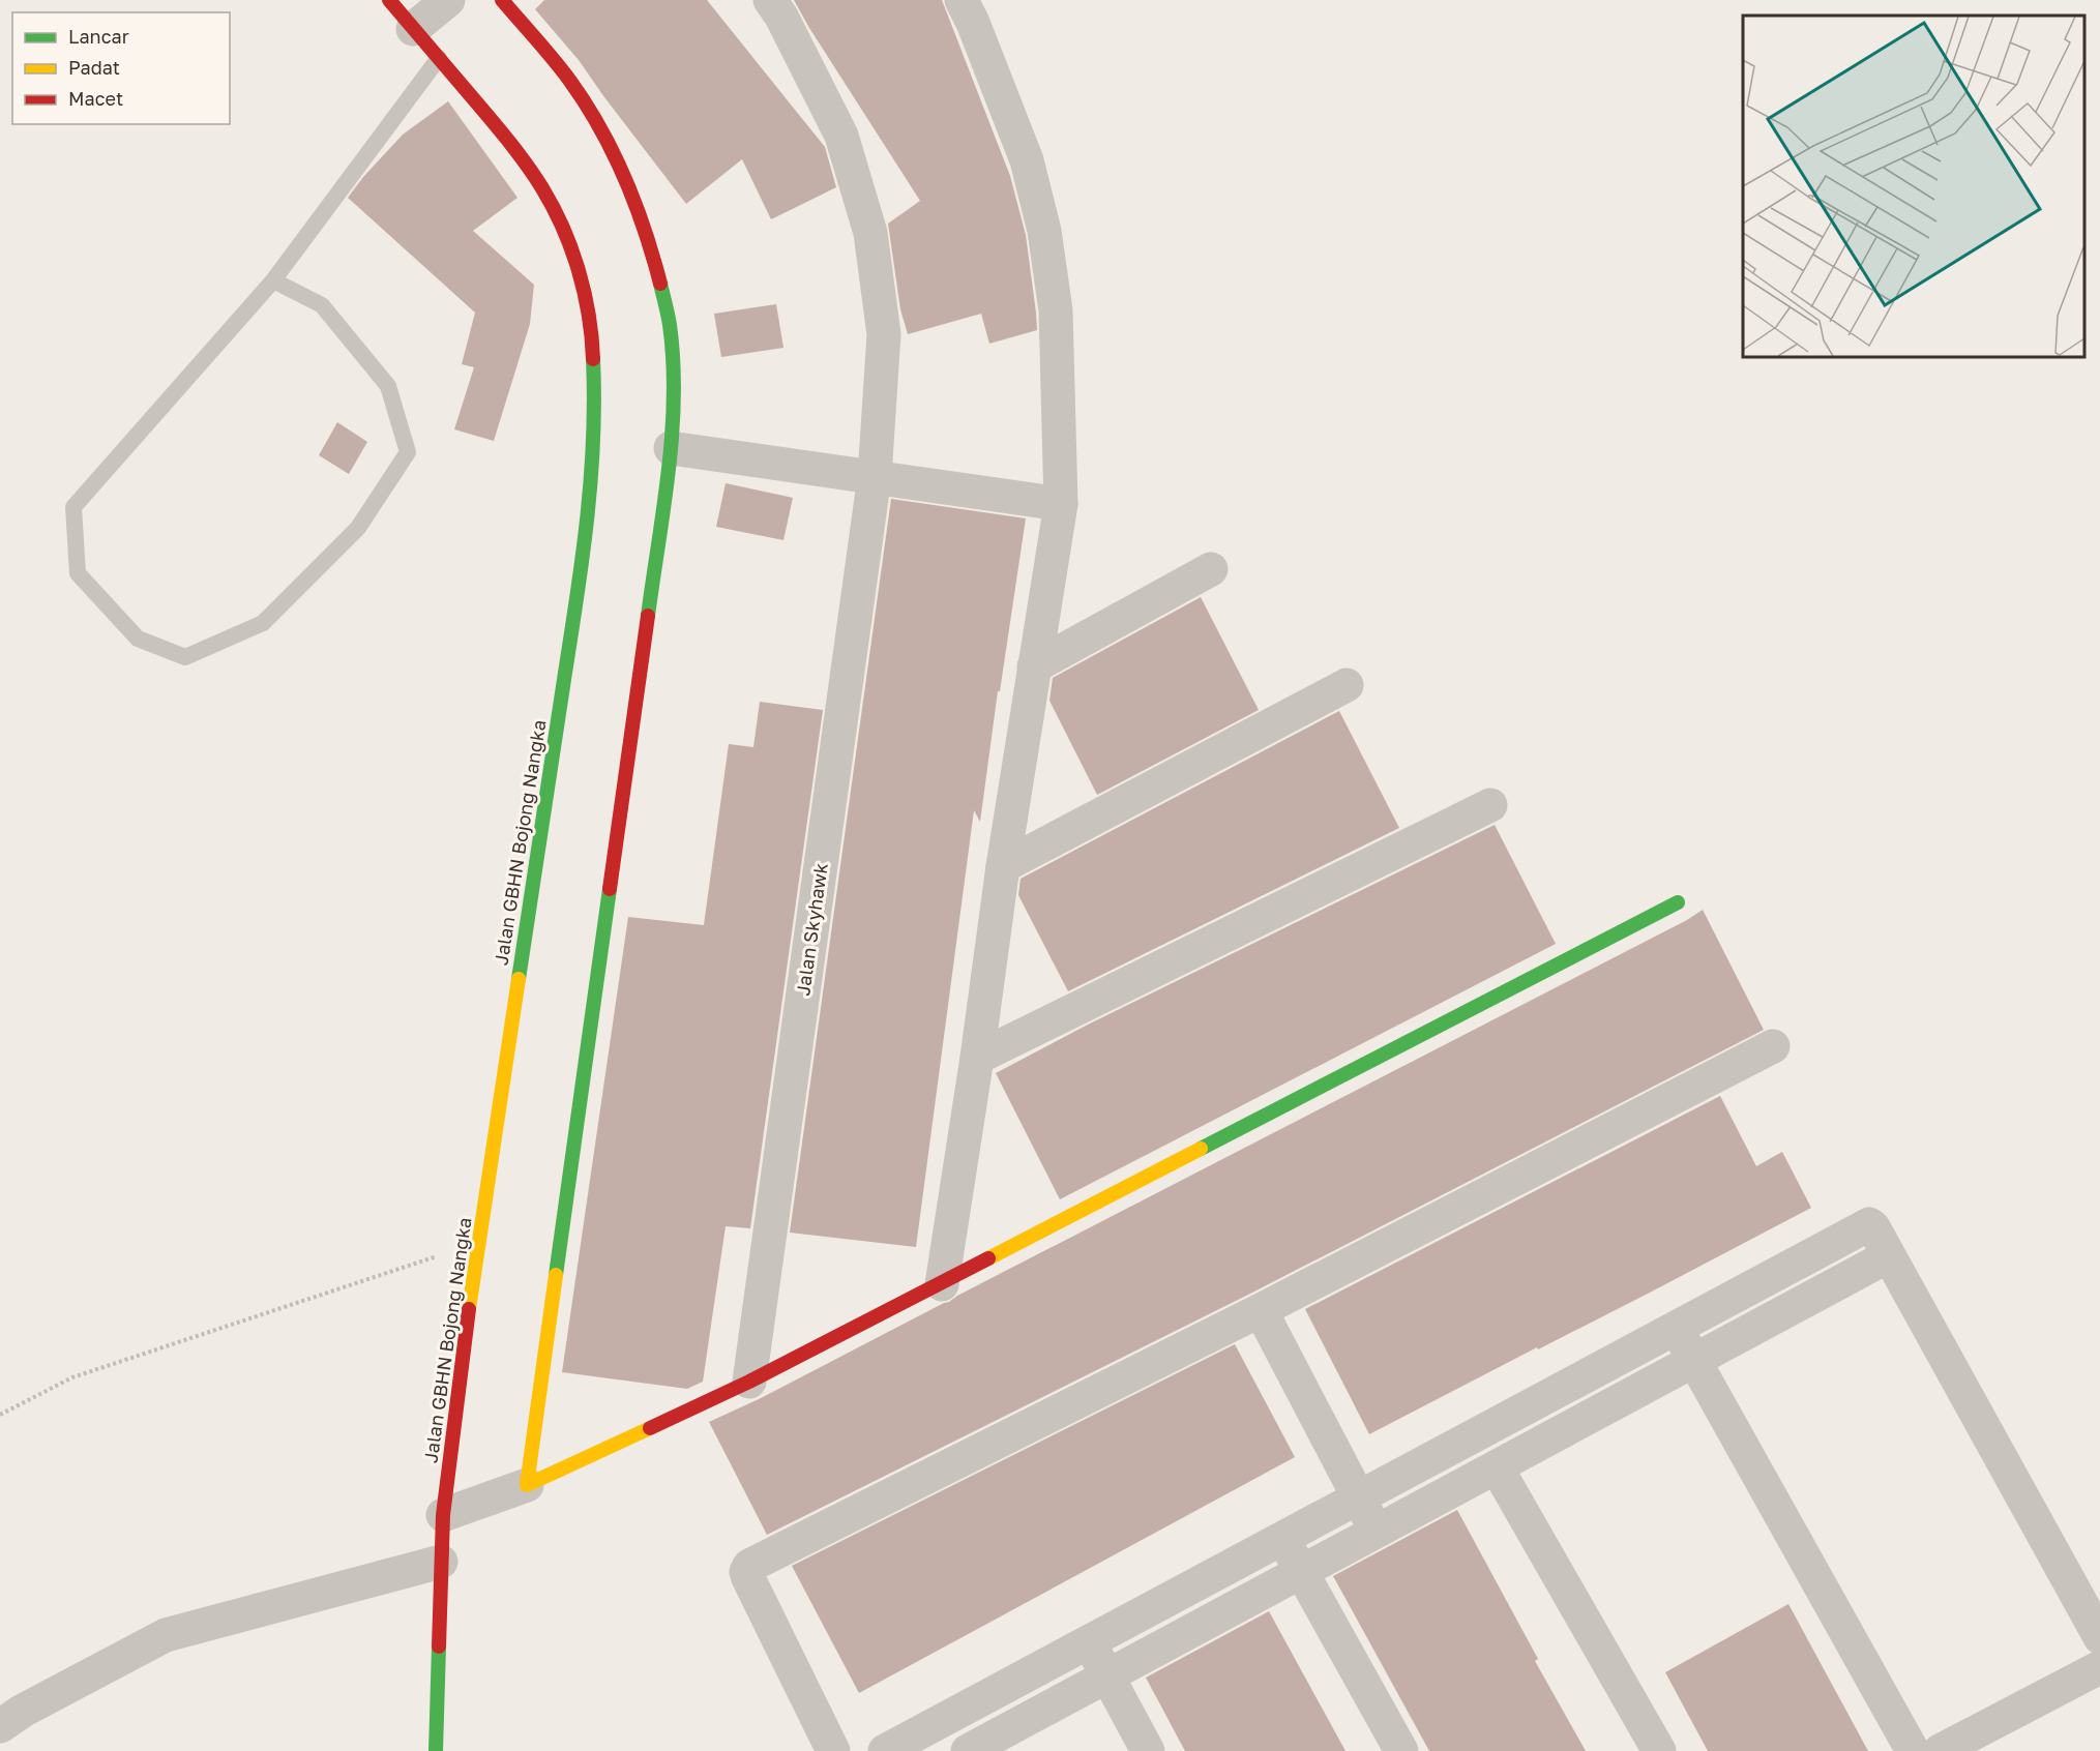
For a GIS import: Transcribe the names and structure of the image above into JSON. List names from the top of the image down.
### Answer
{
  "streets": {
    "street": ["Jalan GBHN Bojong Nangka", "Jalan Skyhawk"]
  },
  "legend": ["Lancar", "Padat", "Macet"]
}
